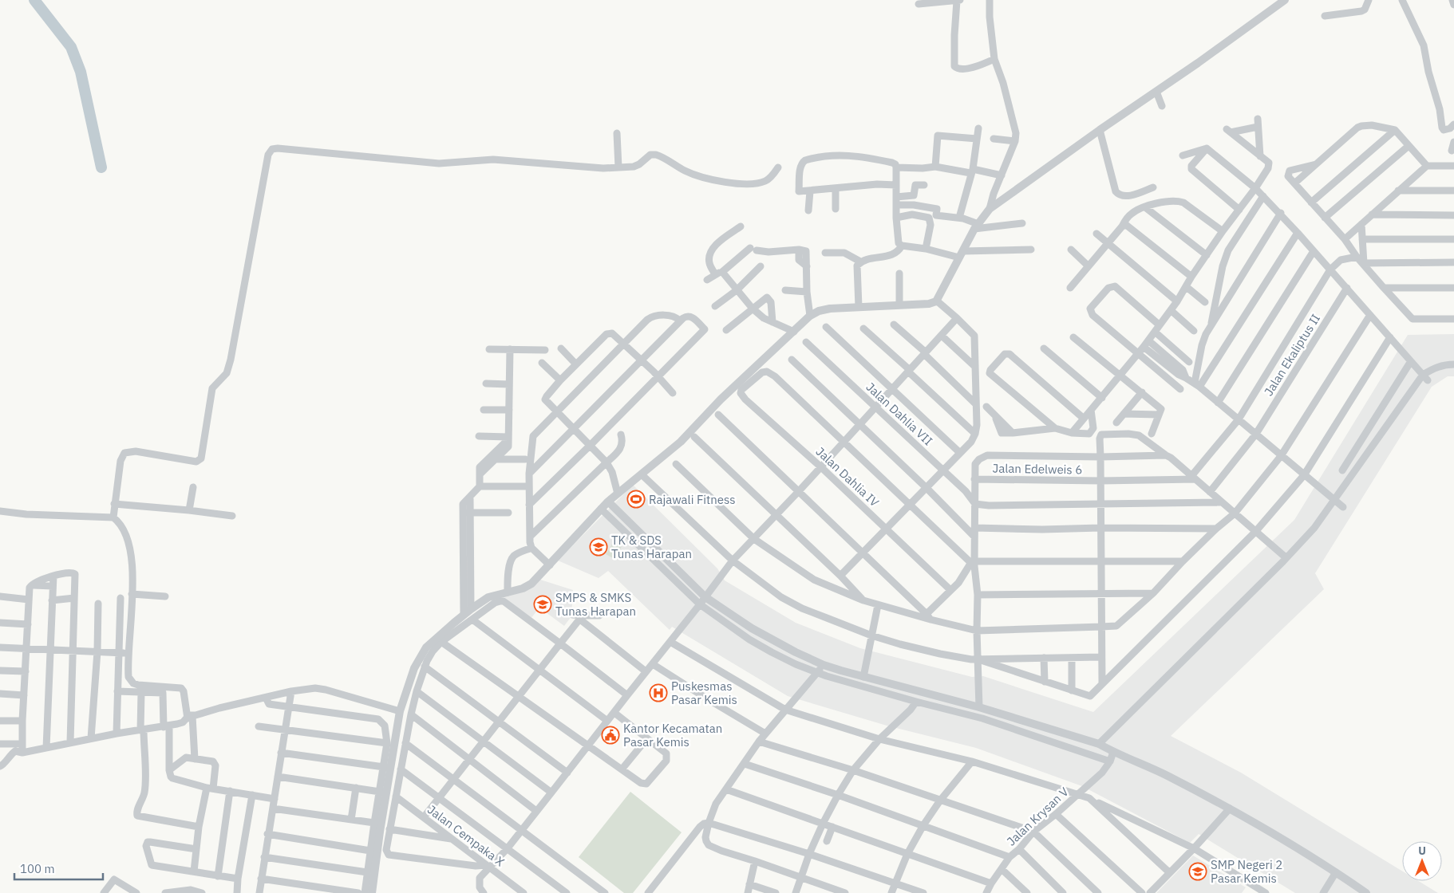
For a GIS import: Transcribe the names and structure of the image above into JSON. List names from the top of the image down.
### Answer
{
  "streets": {
    "street": [
      "Jalan Ekaliptus II",
      "Jalan Dahlia VII",
      "Jalan Edelweis 6",
      "Jalan Dahlia IV",
      "Jalan Krysan V",
      "Jalan Cempaka X"
    ]
  },
  "places": {
    "sports": ["Rajawali Fitness"],
    "school or university": ["TK & SDS Tunas Harapan", "SMPS & SMKS Tunas Harapan", "SMP Negeri 2 Pasar Kemis"],
    "hospital": ["Puskesmas Pasar Kemis"],
    "public building": ["Kantor Kecamatan Pasar Kemis"]
  },
  "scale_bar": "100 m",
  "north": "top"
}
